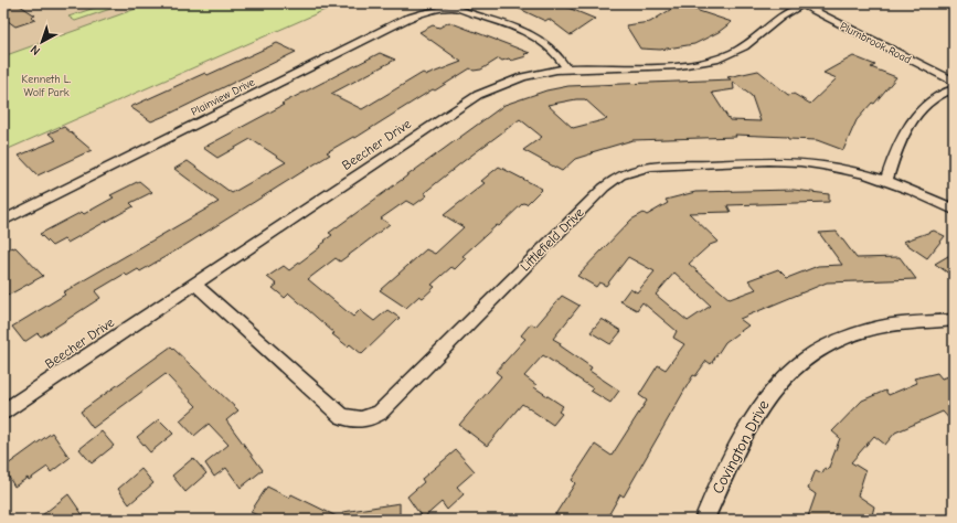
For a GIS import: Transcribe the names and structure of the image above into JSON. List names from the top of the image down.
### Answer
{
  "streets": {
    "street": [
      "Plumbrook Road",
      "Plainview Drive",
      "Beecher Drive",
      "Littlefield Drive",
      "Covington Drive"
    ]
  },
  "crossings": [
    ["Plumbrook Road", "Beecher Drive"],
    ["Beecher Drive", "Littlefield Drive"]
  ],
  "parks": ["Kenneth L. Wolf Park"],
  "north": "bottom left"
}
